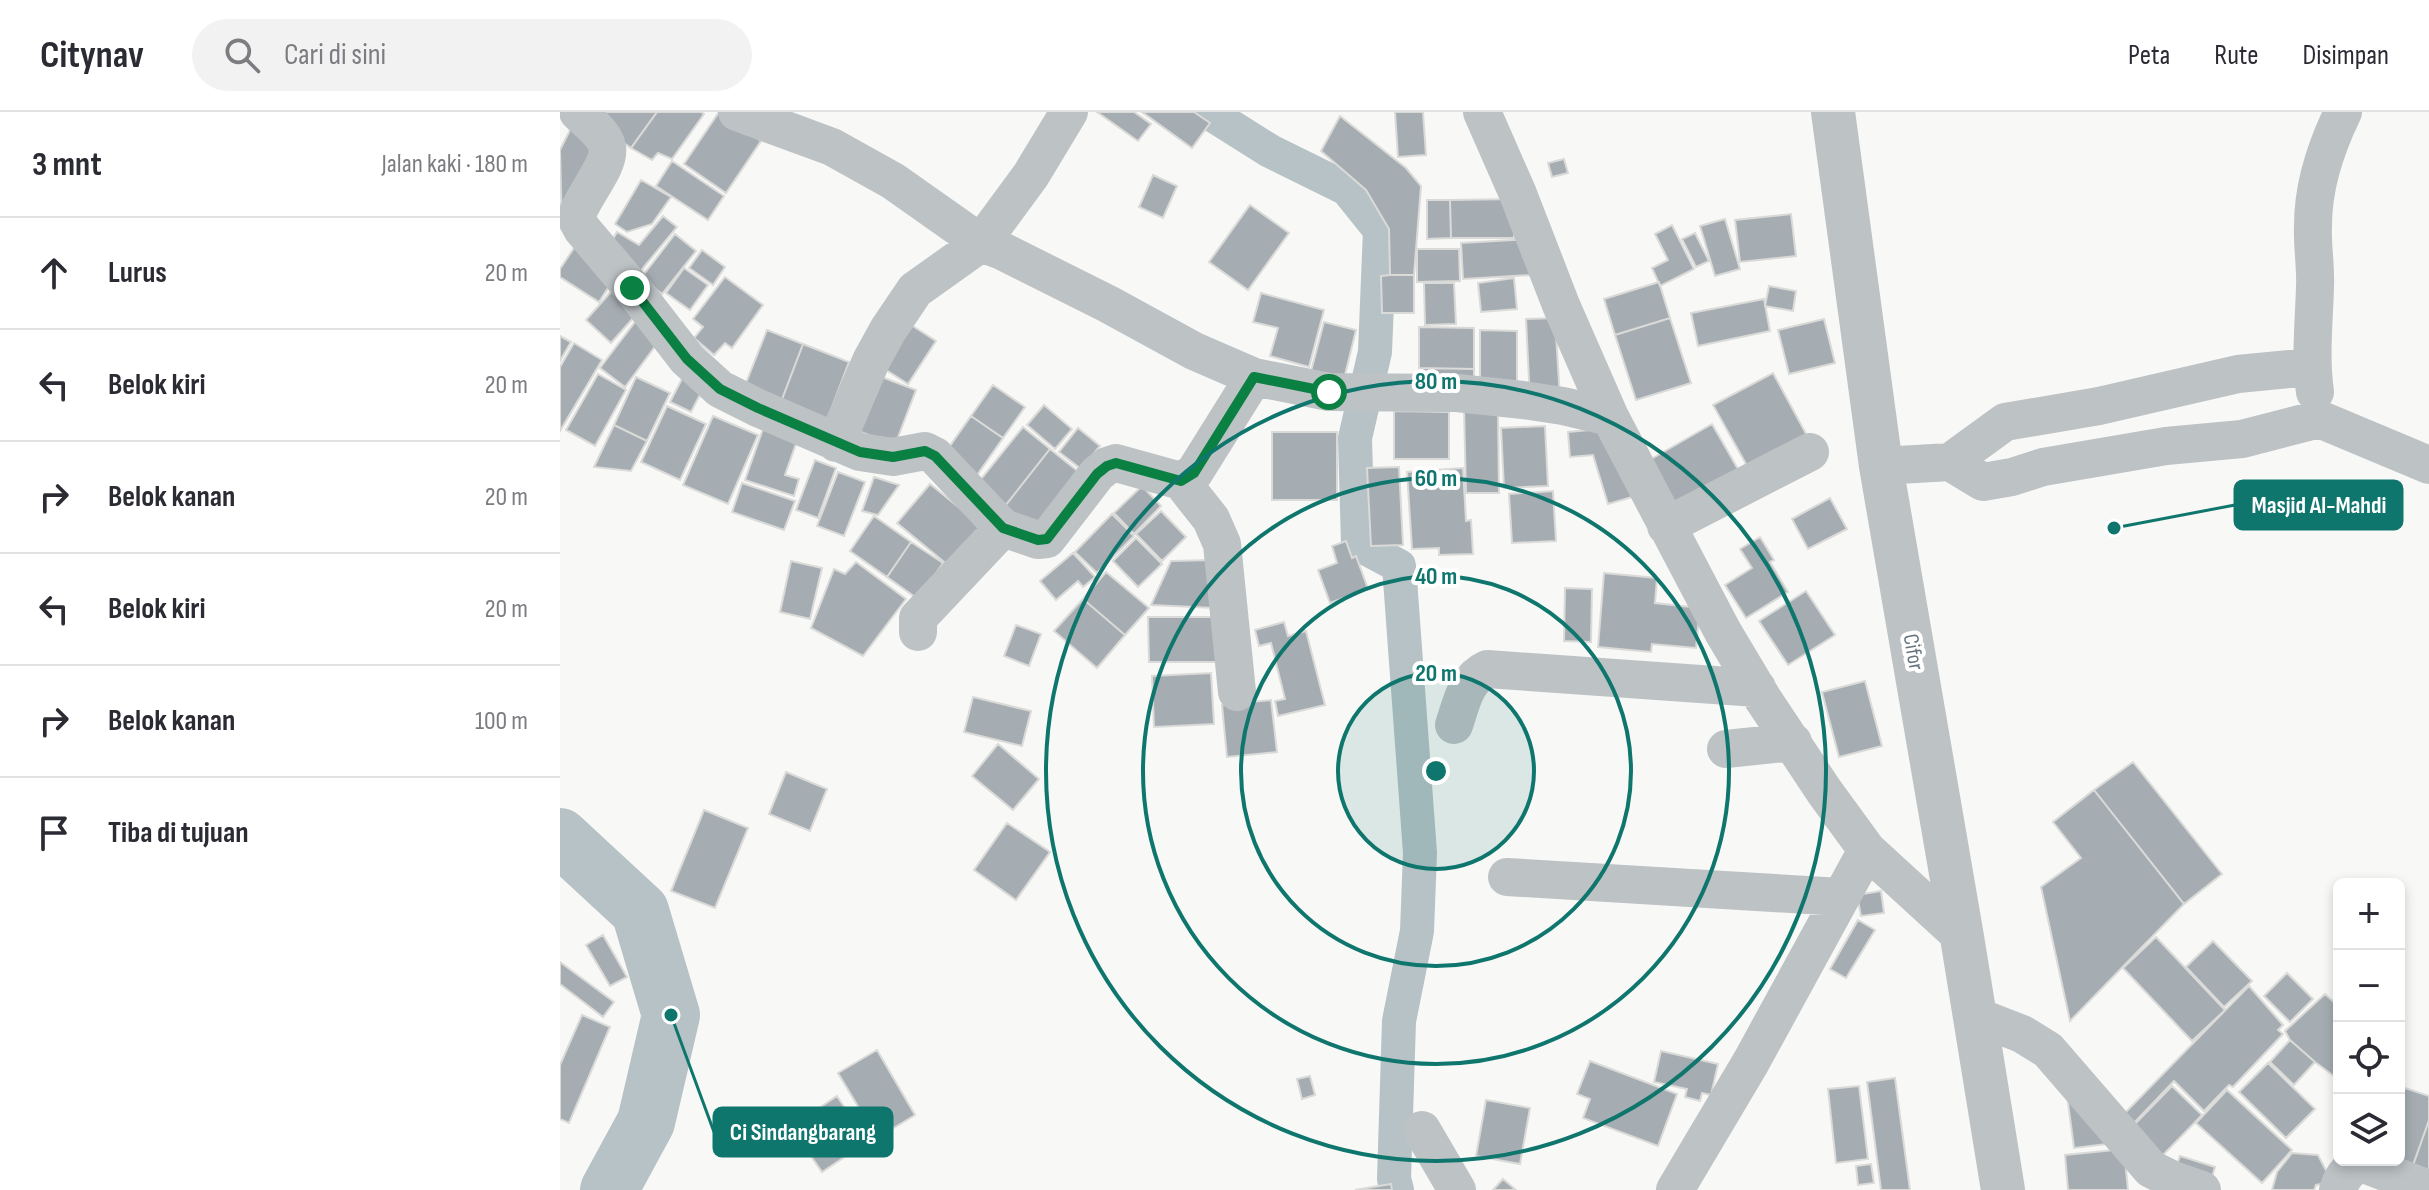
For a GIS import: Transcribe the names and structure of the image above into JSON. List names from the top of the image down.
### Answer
{
  "streets": {
    "street": ["Cifor"]
  },
  "places": ["Masjid Al-Mahdi", "Ci Sindangbarang"],
  "page": {
    "header": "Citynav",
    "search": "Cari di sini",
    "nav": ["Peta", "Rute", "Disimpan"],
    "heading": ["3 mnt", "Jalan kaki · 180 m"],
    "list": [
      ["Lurus", "20 m"],
      ["Belok kiri", "20 m"],
      ["Belok kanan", "20 m"],
      ["Belok kiri", "20 m"],
      ["Belok kanan", "100 m"],
      "Tiba di tujuan"
    ],
    "map_buttons": ["+", "−"]
  },
  "rings": [
    "80 m",
    "60 m",
    "40 m",
    "20 m"
  ]
}
